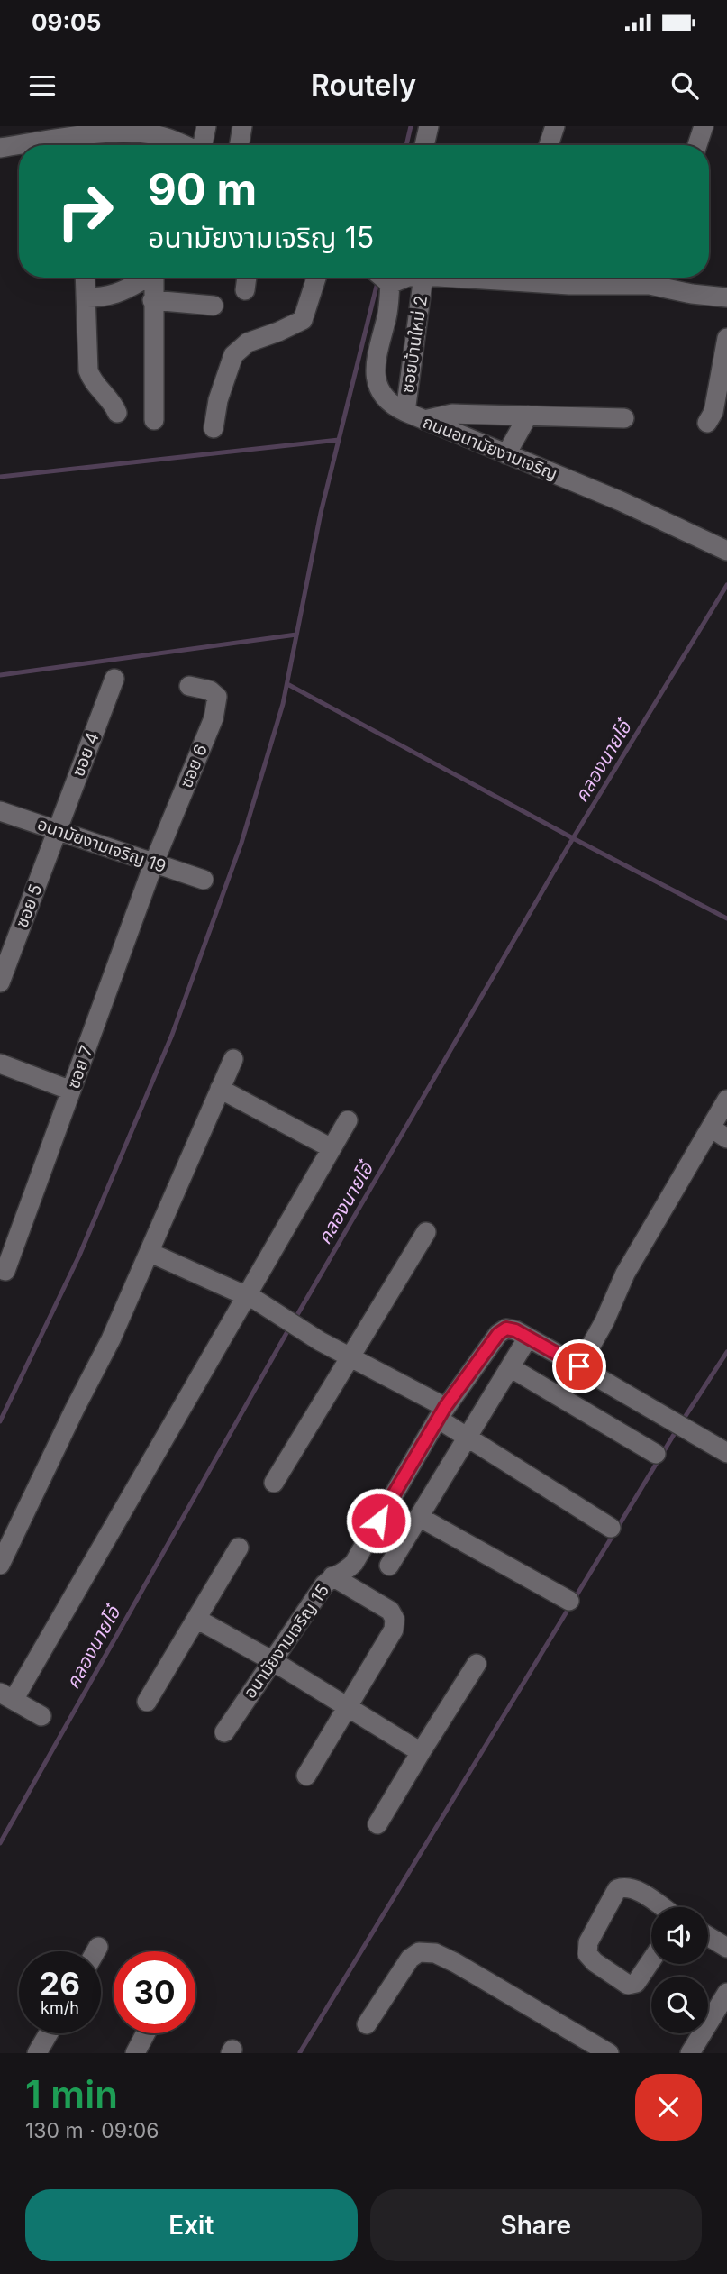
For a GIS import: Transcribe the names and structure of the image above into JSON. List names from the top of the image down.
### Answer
{
  "streets": {
    "street": [
      "ซอยบ้านใหม่ 2",
      "ถนนอนามัยงามเจริญ",
      "ซอย 4",
      "ซอย 6",
      "อนามัยงามเจริญ 19",
      "ซอย 5",
      "ซอย 7",
      "อนามัยงามเจริญ 15"
    ]
  },
  "crossings": [
    ["ซอยบ้านใหม่ 2", "ถนนอนามัยงามเจริญ"],
    ["ซอย 4", "อนามัยงามเจริญ 19"],
    ["ซอย 4", "ซอย 5"],
    ["ซอย 6", "อนามัยงามเจริญ 19"],
    ["ซอย 6", "ซอย 7"],
    ["อนามัยงามเจริญ 19", "ซอย 5"],
    ["อนามัยงามเจริญ 19", "ซอย 7"]
  ],
  "water": ["คลองนายโอ๋"],
  "page": {
    "status": "09:05",
    "header": "Routely",
    "turn": ["90 m", "อนามัยงามเจริญ 15"],
    "speed": "26 km/h",
    "limit": "30",
    "heading": ["1 min", "130 m · 09:06"],
    "buttons": ["Exit", "Share"]
  }
}
